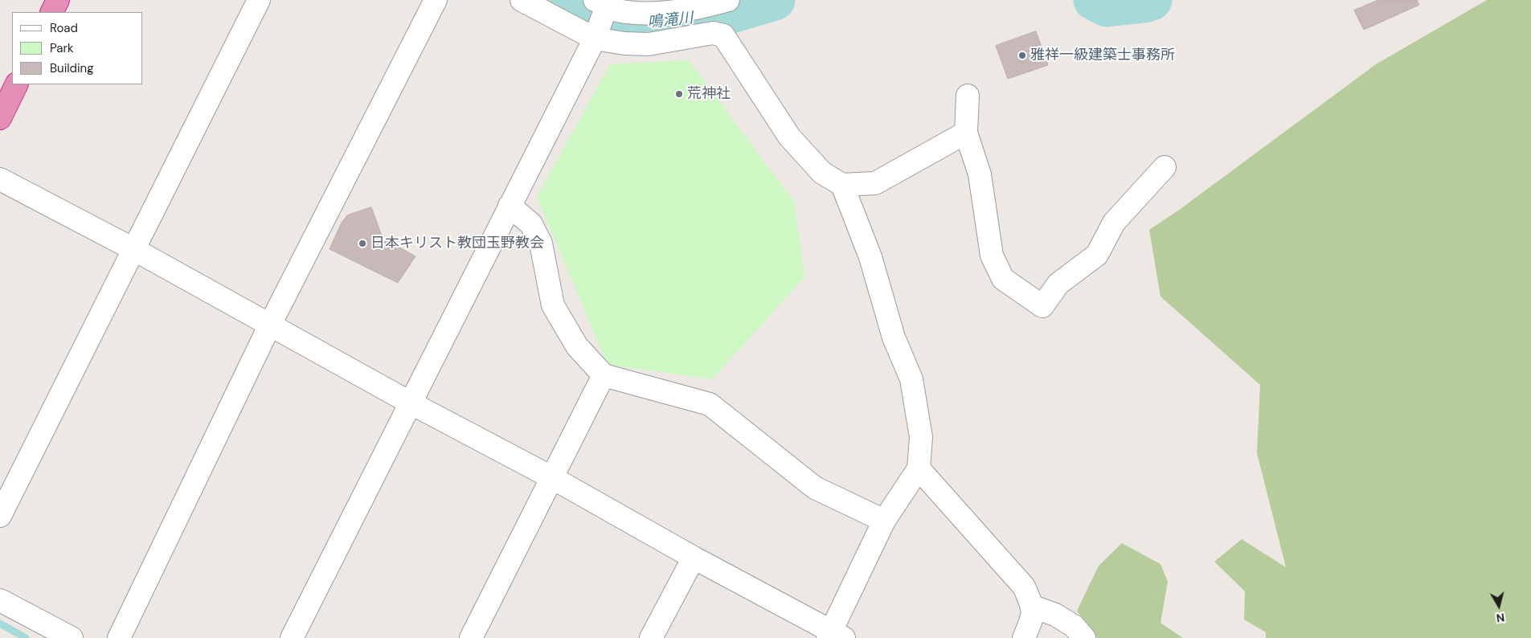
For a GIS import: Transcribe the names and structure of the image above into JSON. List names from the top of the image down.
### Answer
{
  "water": ["鳴滝川"],
  "places": ["雅祥一級建築士事務所", "荒神社", "日本キリスト教団玉野教会"],
  "legend": ["Road", "Park", "Building"],
  "north": "bottom"
}
